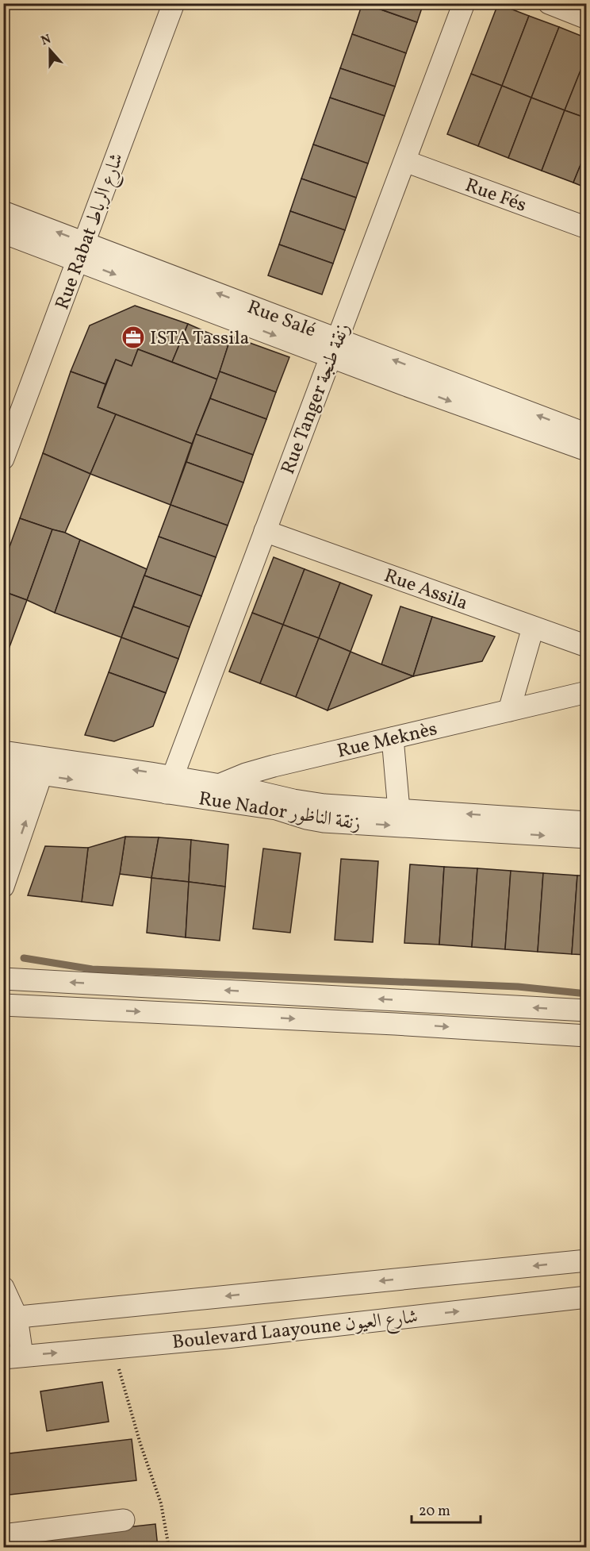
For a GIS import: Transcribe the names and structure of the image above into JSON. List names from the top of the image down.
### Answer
{
  "streets": {
    "street": [
      "Rue Fés",
      "Rue Rabat شارع الرباط",
      "Rue Salé",
      "Rue Tanger زنقة طنجة",
      "Rue Assila",
      "Rue Meknès",
      "Rue Nador زنقة الناظور",
      "Boulevard Laayoune شارع العيون"
    ]
  },
  "crossings": [
    ["Rue Fés", "Rue Tanger زنقة طنجة"],
    ["Rue Rabat شارع الرباط", "Rue Salé"],
    ["Rue Salé", "Rue Tanger زنقة طنجة"],
    ["Rue Tanger زنقة طنجة", "Rue Assila"],
    ["Rue Tanger زنقة طنجة", "Rue Nador زنقة الناظور"],
    ["Rue Meknès", "Rue Nador زنقة الناظور"]
  ],
  "places": {
    "office": ["ISTA Tassila"]
  },
  "scale_bar": "20 m",
  "north": "top"
}
